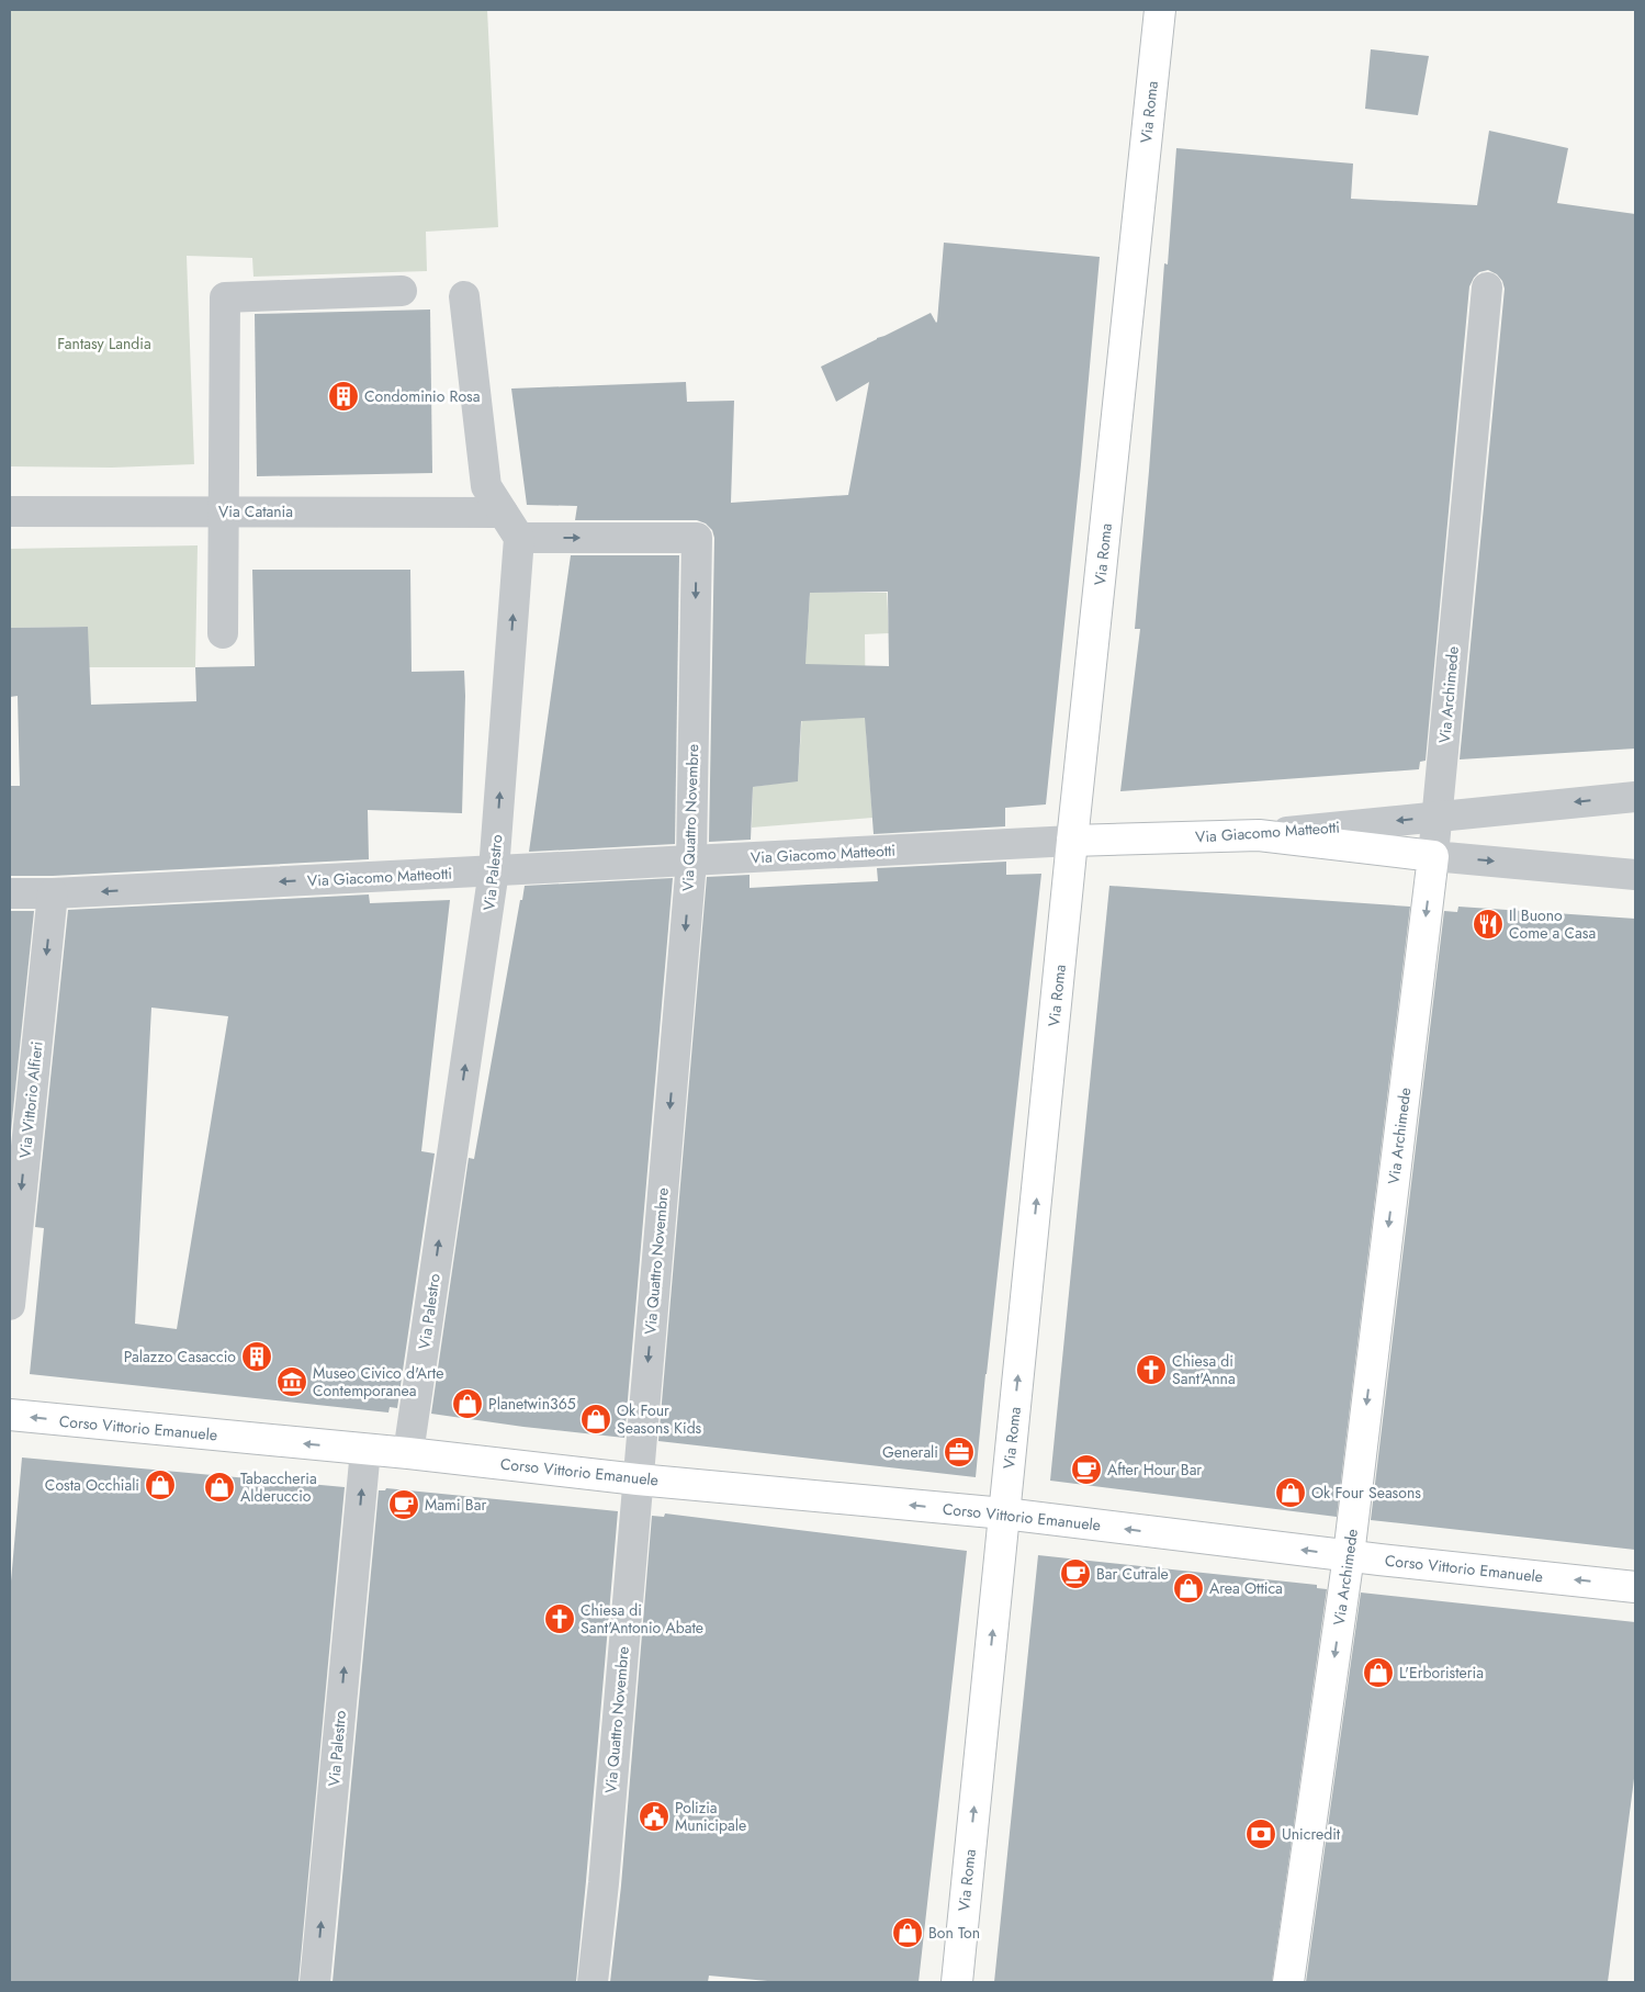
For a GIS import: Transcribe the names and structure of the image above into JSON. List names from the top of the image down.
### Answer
{
  "streets": {
    "main road": [
      "Via Roma",
      "Via Archimede",
      "Via Giacomo Matteotti",
      "Corso Vittorio Emanuele"
    ],
    "street": [
      "Via Catania",
      "Via Quattro Novembre",
      "Via Palestro",
      "Via Vittorio Alfieri"
    ]
  },
  "crossings": [
    ["Via Roma", "Via Giacomo Matteotti"],
    ["Via Roma", "Corso Vittorio Emanuele"],
    ["Via Archimede", "Via Giacomo Matteotti"],
    ["Via Archimede", "Corso Vittorio Emanuele"],
    ["Via Quattro Novembre", "Via Giacomo Matteotti"],
    ["Via Quattro Novembre", "Via Palestro"],
    ["Via Quattro Novembre", "Corso Vittorio Emanuele"],
    ["Via Giacomo Matteotti", "Via Palestro"],
    ["Via Giacomo Matteotti", "Via Vittorio Alfieri"],
    ["Via Palestro", "Corso Vittorio Emanuele"]
  ],
  "one_way": [
    "Via Roma",
    "Via Archimede",
    "Via Quattro Novembre",
    "Via Giacomo Matteotti",
    "Via Palestro",
    "Via Vittorio Alfieri",
    "Corso Vittorio Emanuele"
  ],
  "parks": ["Fantasy Landia"],
  "places": {
    "building": ["Condominio Rosa", "Palazzo Casaccio"],
    "restaurant": ["Il Buono Come a Casa"],
    "church": ["Chiesa di Sant'Anna", "Chiesa di Sant'Antonio Abate"],
    "museum": ["Museo Civico d'Arte Contemporanea"],
    "shop": [
      "Planetwin365",
      "Ok Four Seasons Kids",
      "Costa Occhiali",
      "Tabaccheria Alderuccio",
      "Ok Four Seasons",
      "Area Ottica",
      "L'Erboristeria",
      "Bon Ton"
    ],
    "office": ["Generali"],
    "cafe": ["After Hour Bar", "Mami Bar", "Bar Cutrale"],
    "public building": ["Polizia Municipale"],
    "bank": ["Unicredit"]
  }
}
